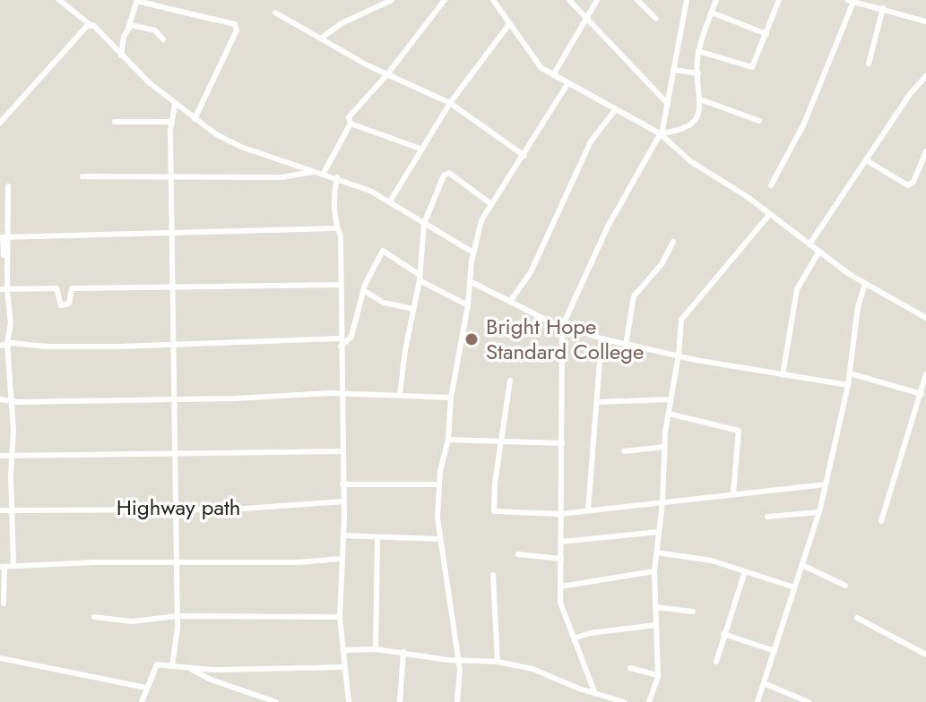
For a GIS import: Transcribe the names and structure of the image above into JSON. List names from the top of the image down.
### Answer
{
  "streets": {
    "street": ["Highway path"]
  },
  "places": ["Bright Hope Standard College"]
}
